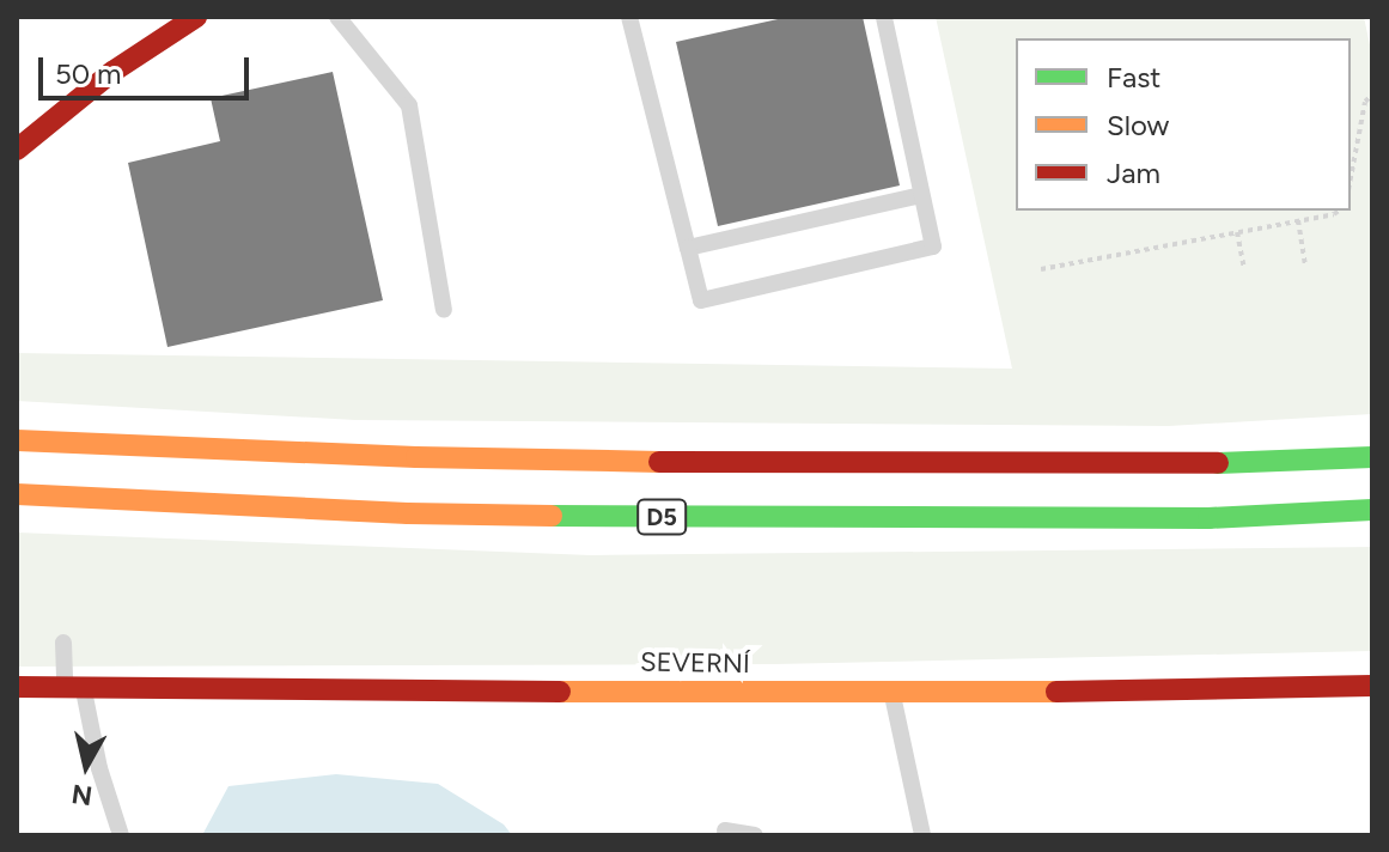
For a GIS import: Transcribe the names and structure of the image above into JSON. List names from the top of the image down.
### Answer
{
  "streets": {
    "main road": ["D5", "SEVERNÍ"]
  },
  "legend": ["Fast", "Slow", "Jam"],
  "scale_bar": "50 m",
  "north": "bottom"
}
